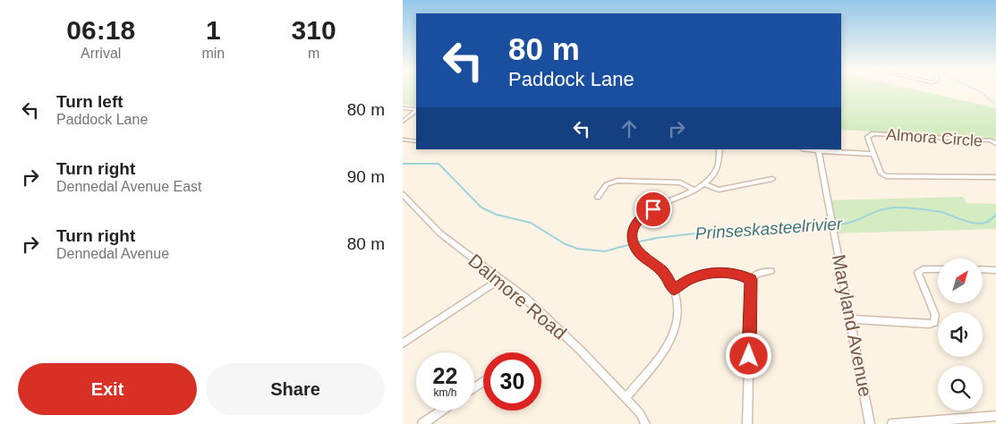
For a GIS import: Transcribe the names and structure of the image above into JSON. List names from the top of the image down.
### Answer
{
  "streets": {
    "street": ["Almora Circle", "Dalmore Road", "Maryland Avenue"]
  },
  "water": ["Prinseskasteelrivier"],
  "north": "top right",
  "page": {
    "eta": [
      "06:18",
      "Arrival",
      "1",
      "min",
      "310",
      "m"
    ],
    "turn": ["80 m", "Paddock Lane"],
    "list": [
      {
        "name": "Turn left",
        "note": "Paddock Lane",
        "value": "80 m"
      },
      {
        "name": "Turn right",
        "note": "Dennedal Avenue East",
        "value": "90 m"
      },
      {
        "name": "Turn right",
        "note": "Dennedal Avenue",
        "value": "80 m"
      }
    ],
    "speed": "22 km/h",
    "limit": "30",
    "buttons": ["Exit", "Share"]
  }
}
